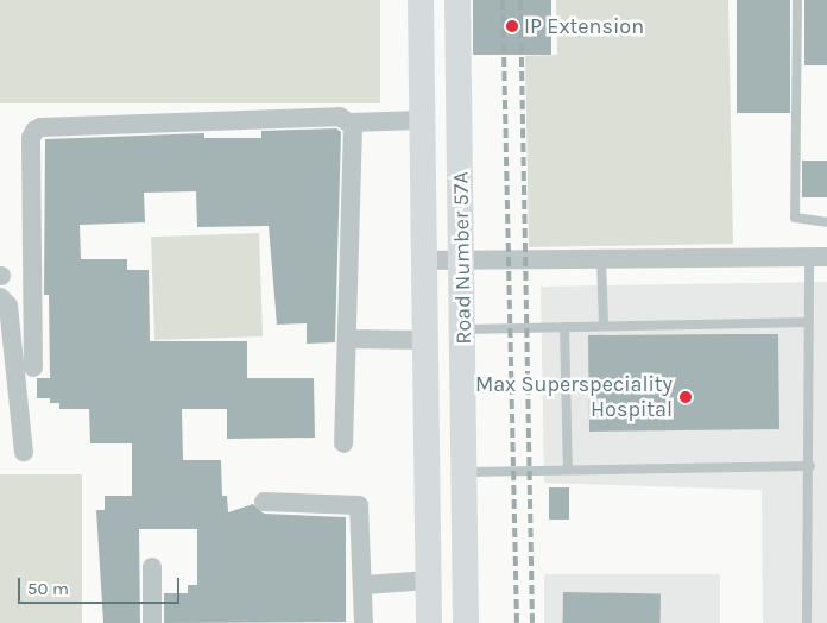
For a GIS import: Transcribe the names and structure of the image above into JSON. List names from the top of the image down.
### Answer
{
  "streets": {
    "street": ["Road Number 57A"]
  },
  "places": ["IP Extension", "Max Superspeciality Hospital"],
  "scale_bar": "50 m"
}
